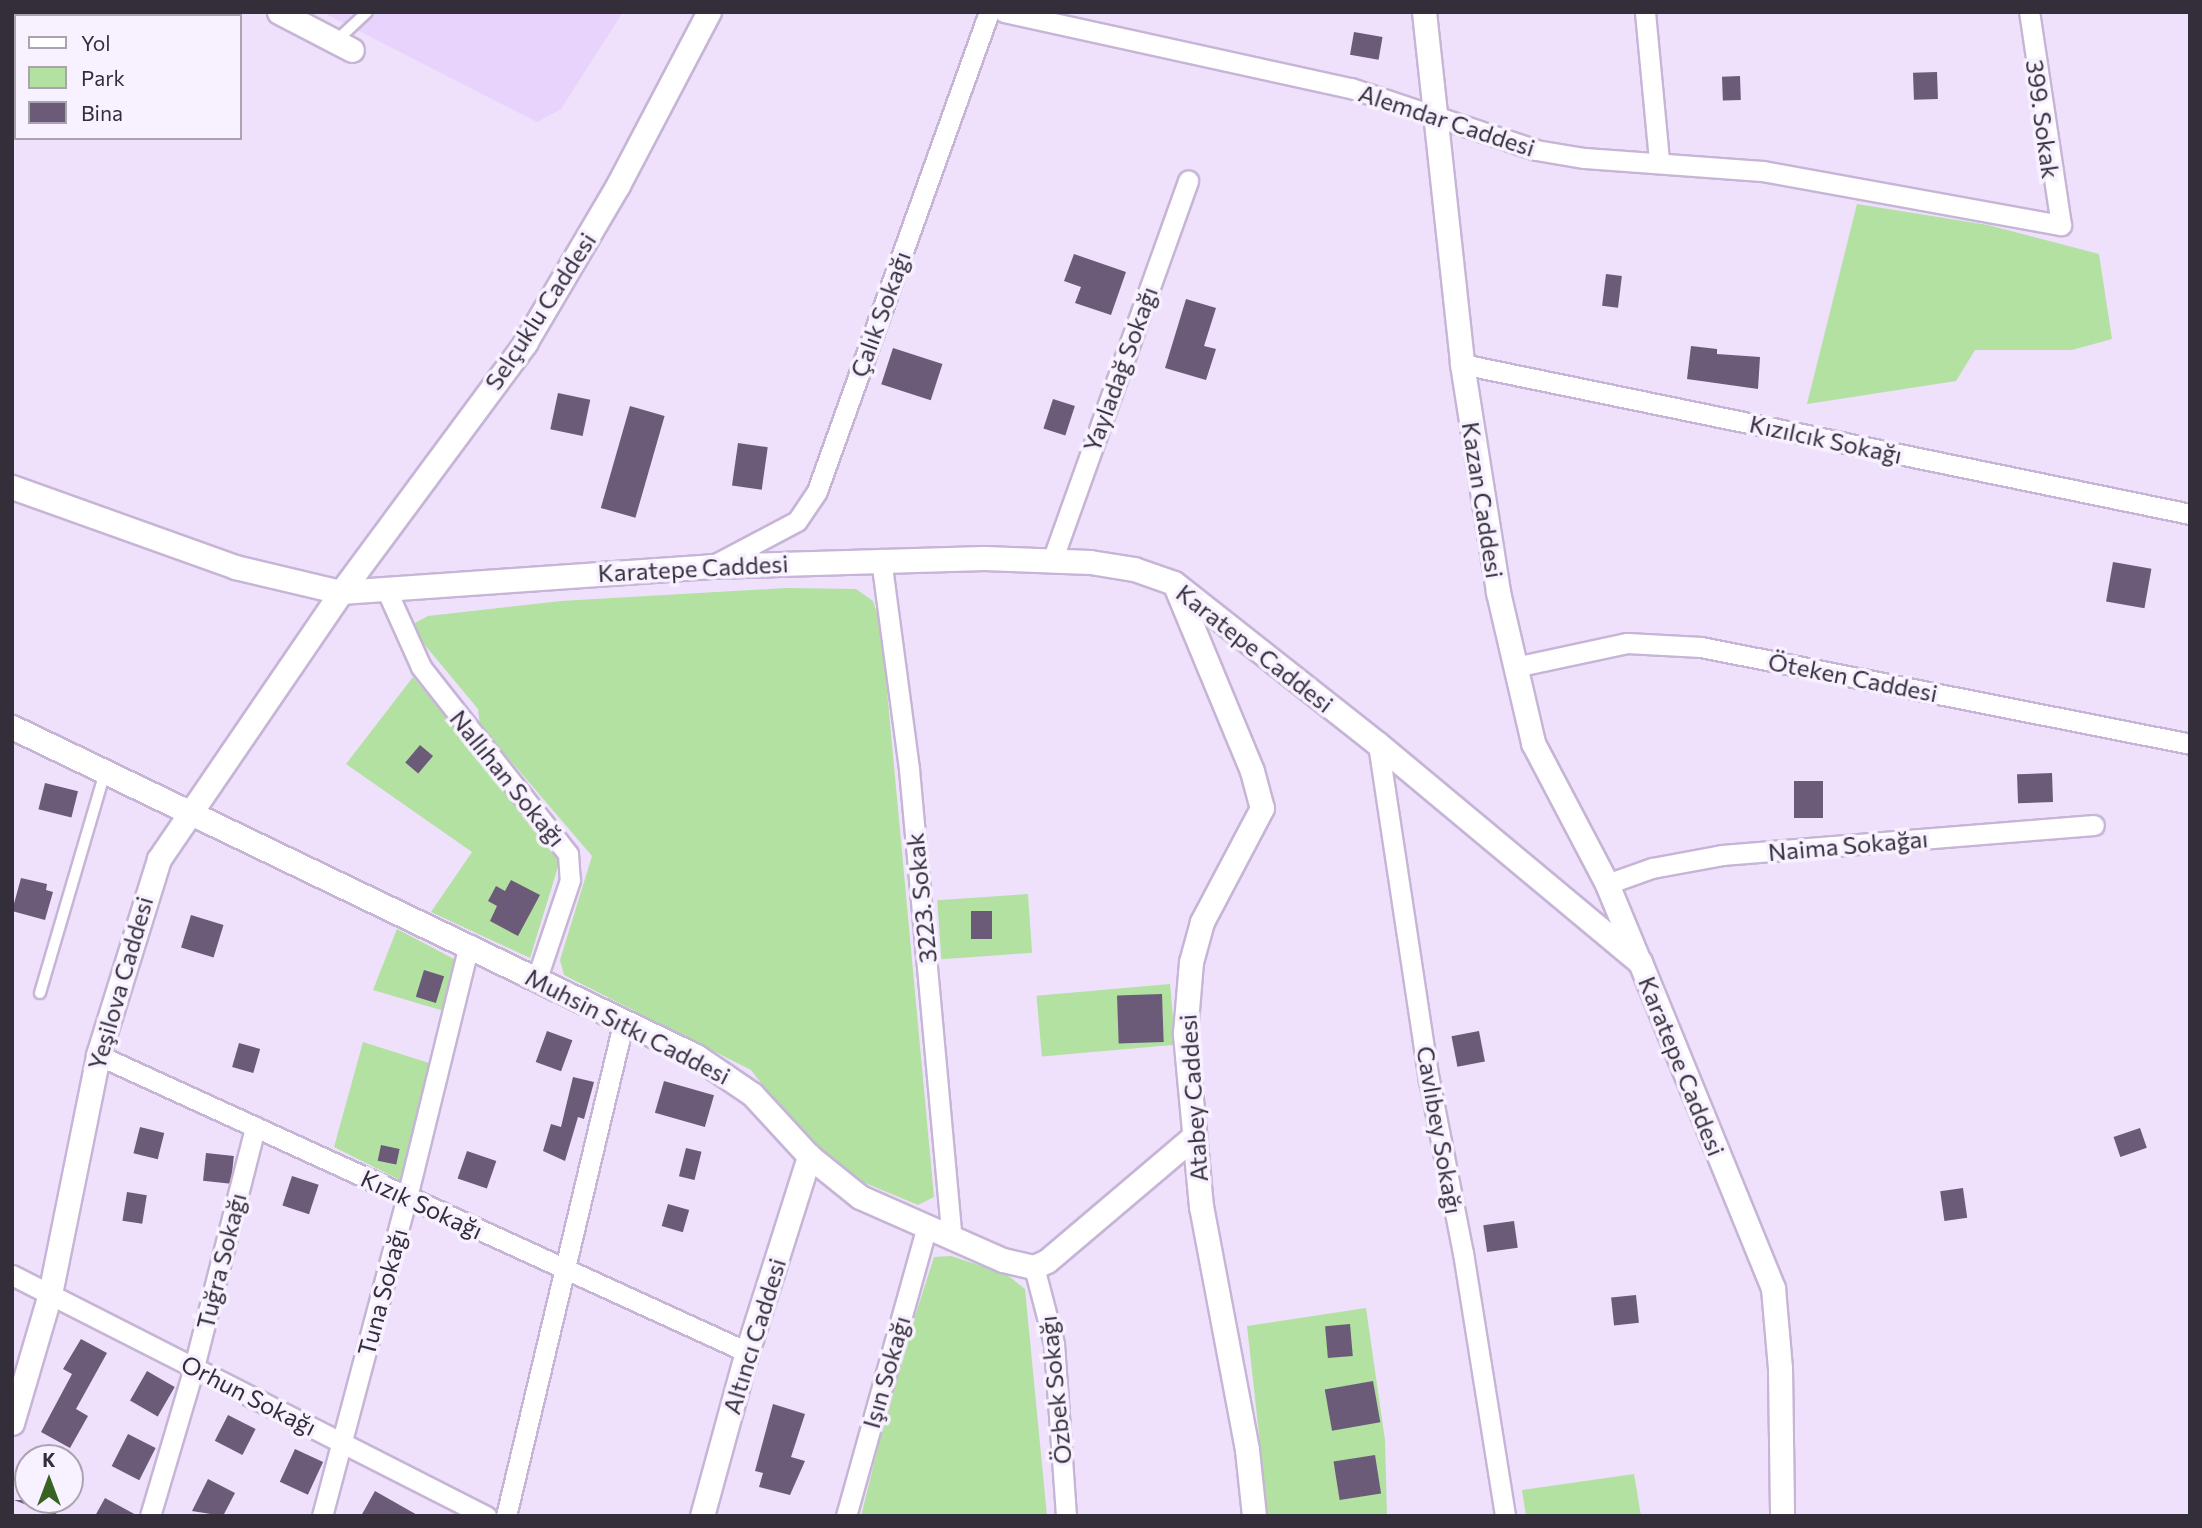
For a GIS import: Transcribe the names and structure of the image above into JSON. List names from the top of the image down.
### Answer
{
  "streets": {
    "street": [
      "399. Sokak",
      "Alemdar Caddesi",
      "Selçuklu Caddesi",
      "Çalık Sokağı",
      "Yayladağ Sokağı",
      "Kızılcık Sokağı",
      "Kazan Caddesi",
      "Karatepe Caddesi",
      "Öteken Caddesi",
      "Nallıhan Sokağı",
      "Naima Sokağaı",
      "3223. Sokak",
      "Yeşilova Caddesi",
      "Muhsin Sıtkı Caddesi",
      "Atabey Caddesi",
      "Cavlıbey Sokağı",
      "Kızık Sokağı",
      "Tuğra Sokağı",
      "Tuna Sokağı",
      "Altıncı Caddesi",
      "Işın Sokağı",
      "Özbek Sokağı",
      "Orhun Sokağı"
    ]
  },
  "crossings": [
    ["399. Sokak", "Alemdar Caddesi"],
    ["Alemdar Caddesi", "Kazan Caddesi"],
    ["Selçuklu Caddesi", "Karatepe Caddesi"],
    ["Selçuklu Caddesi", "Yeşilova Caddesi"],
    ["Çalık Sokağı", "Karatepe Caddesi"],
    ["Yayladağ Sokağı", "Karatepe Caddesi"],
    ["Kızılcık Sokağı", "Kazan Caddesi"],
    ["Kazan Caddesi", "Karatepe Caddesi"],
    ["Kazan Caddesi", "Öteken Caddesi"],
    ["Kazan Caddesi", "Naima Sokağaı"],
    ["Karatepe Caddesi", "Nallıhan Sokağı"],
    ["Karatepe Caddesi", "3223. Sokak"],
    ["Karatepe Caddesi", "Yeşilova Caddesi"],
    ["Karatepe Caddesi", "Atabey Caddesi"],
    ["Karatepe Caddesi", "Cavlıbey Sokağı"],
    ["Nallıhan Sokağı", "Muhsin Sıtkı Caddesi"],
    ["3223. Sokak", "Muhsin Sıtkı Caddesi"],
    ["Yeşilova Caddesi", "Muhsin Sıtkı Caddesi"],
    ["Yeşilova Caddesi", "Kızık Sokağı"],
    ["Yeşilova Caddesi", "Orhun Sokağı"],
    ["Muhsin Sıtkı Caddesi", "Tuna Sokağı"],
    ["Muhsin Sıtkı Caddesi", "Altıncı Caddesi"],
    ["Muhsin Sıtkı Caddesi", "Işın Sokağı"],
    ["Muhsin Sıtkı Caddesi", "Özbek Sokağı"],
    ["Kızık Sokağı", "Tuğra Sokağı"],
    ["Kızık Sokağı", "Tuna Sokağı"],
    ["Kızık Sokağı", "Altıncı Caddesi"],
    ["Tuğra Sokağı", "Orhun Sokağı"],
    ["Tuna Sokağı", "Orhun Sokağı"]
  ],
  "legend": ["Yol", "Park", "Bina"],
  "north": "top"
}
